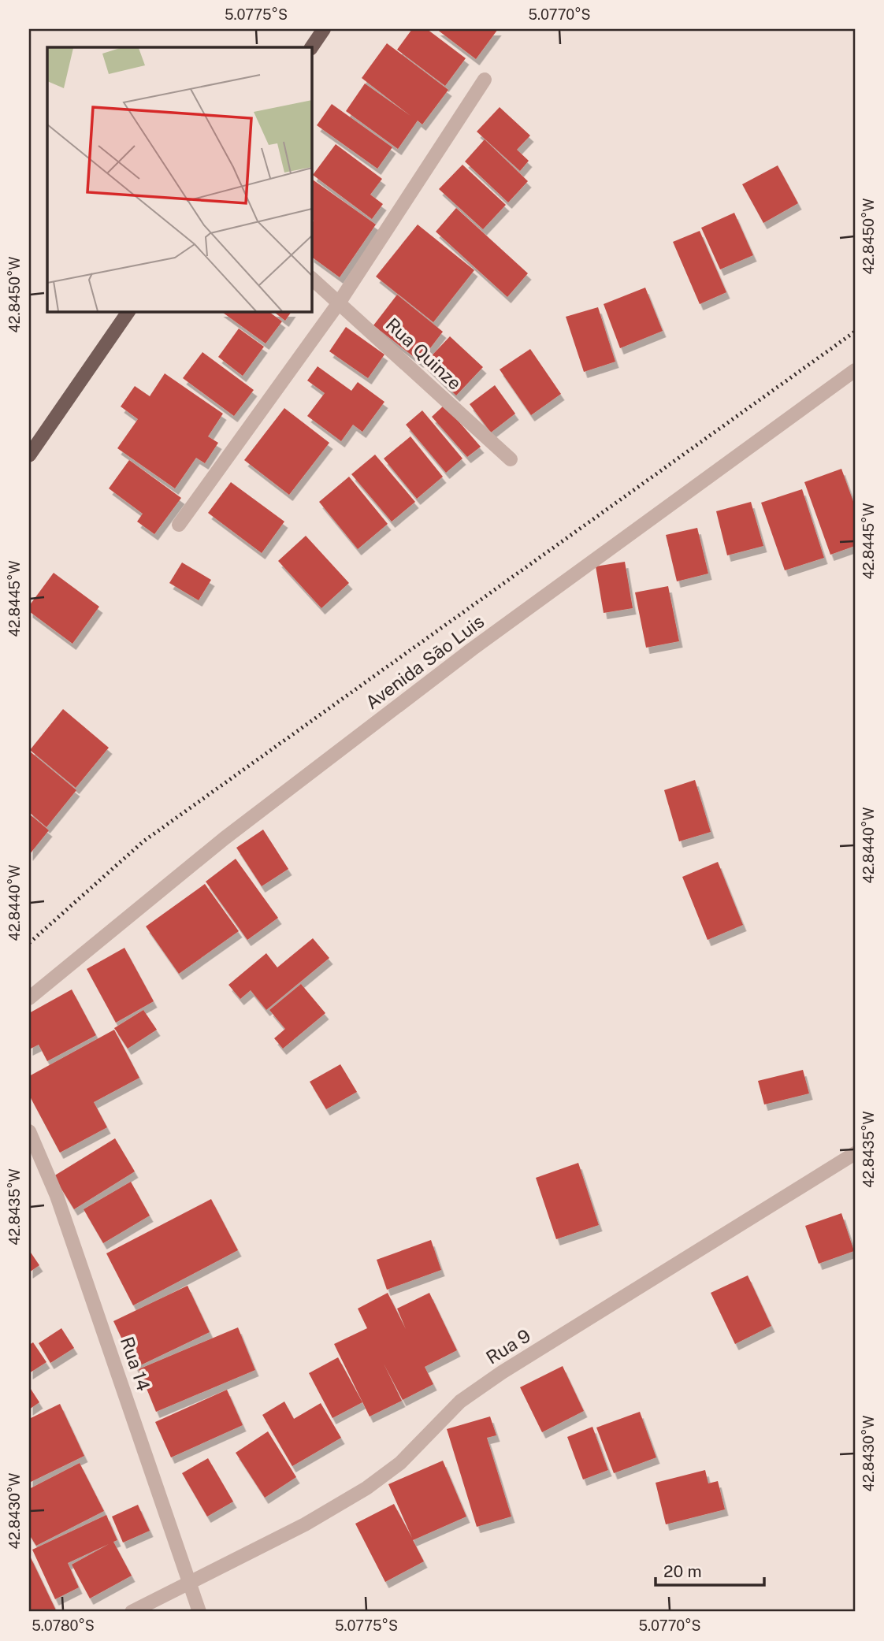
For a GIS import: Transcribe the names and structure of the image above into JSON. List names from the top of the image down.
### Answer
{
  "streets": {
    "street": [
      "Rua Quinze",
      "Avenida São Luis",
      "Rua 9",
      "Rua 14"
    ]
  },
  "crossings": [
    ["Rua 9", "Rua 14"]
  ],
  "scale_bar": "20 m",
  "coordinates": [
    "5.0775°S",
    "5.0770°S",
    "42.8450°W",
    "42.8445°W",
    "42.8440°W",
    "42.8435°W",
    "42.8430°W",
    "5.0780°S"
  ]
}
